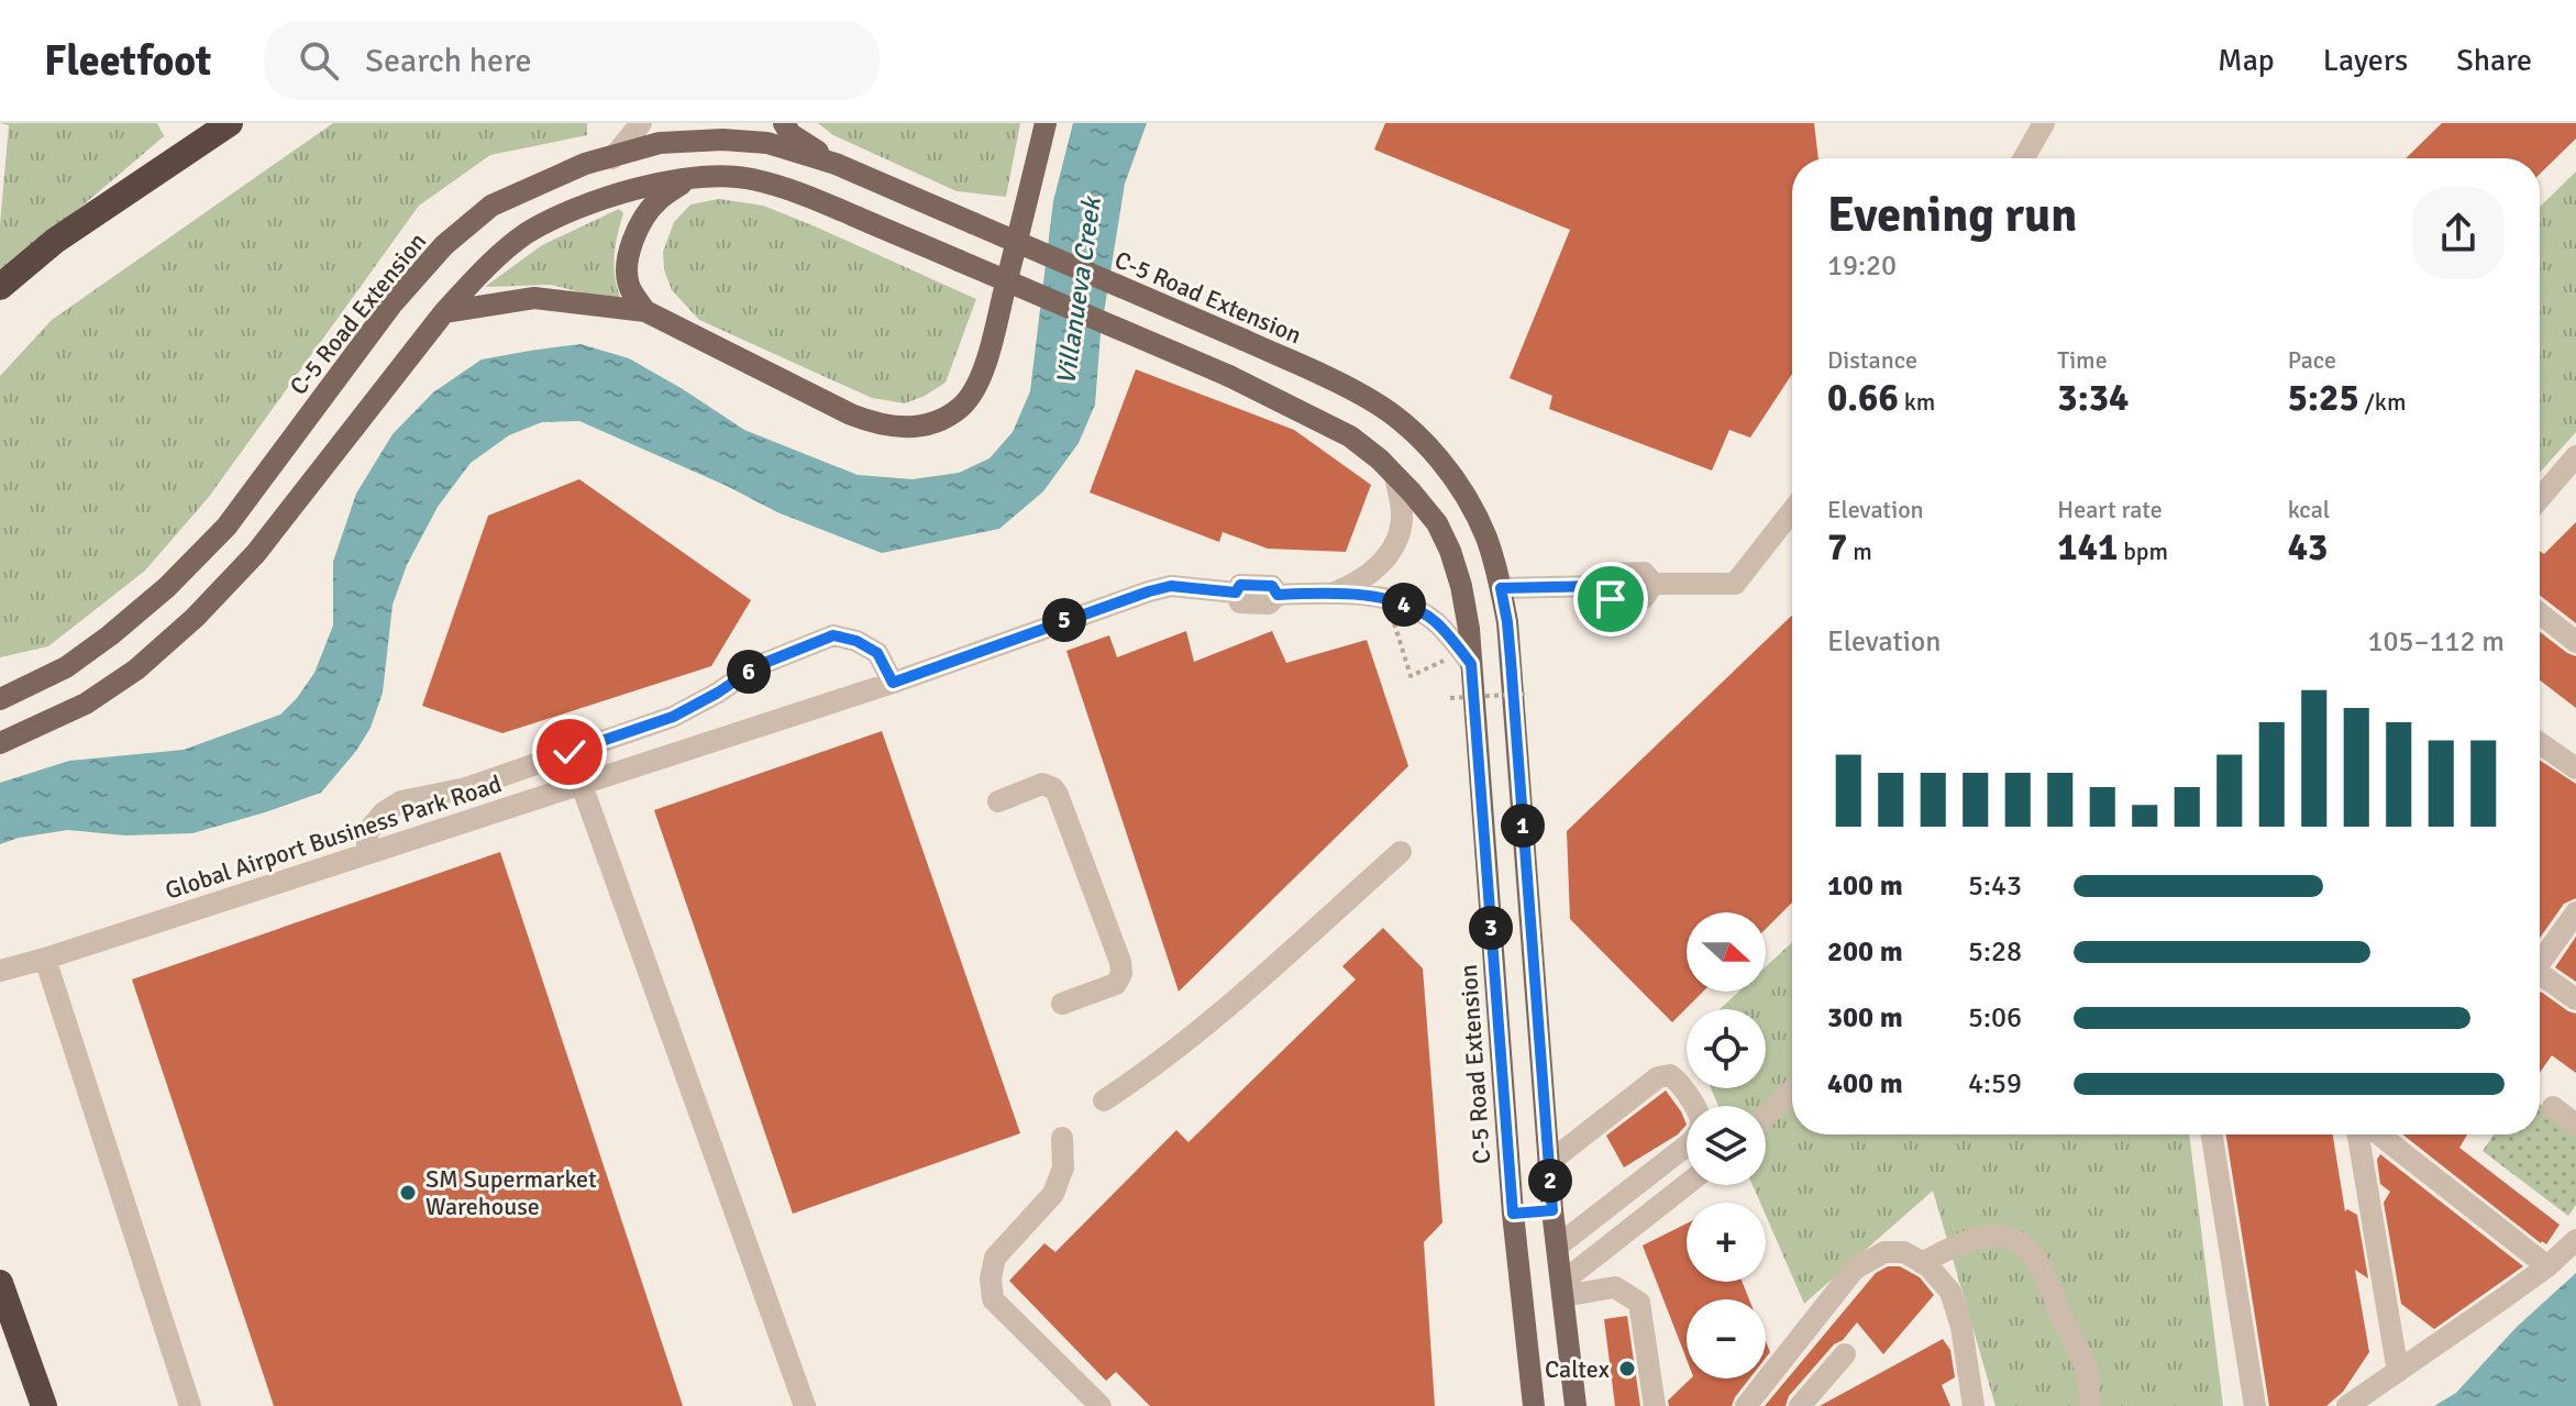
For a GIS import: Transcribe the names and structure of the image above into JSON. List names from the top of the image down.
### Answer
{
  "streets": {
    "main road": ["C-5 Road Extension"],
    "street": ["Global Airport Business Park Road"]
  },
  "crossings": [
    ["C-5 Road Extension", "Global Airport Business Park Road"]
  ],
  "water": ["Villanueva Creek"],
  "places": ["SM Supermarket Warehouse", "Caltex"],
  "north": "right",
  "page": {
    "header": "Fleetfoot",
    "search": "Search here",
    "nav": ["Map", "Layers", "Share"],
    "heading": ["Evening run", "19:20"],
    "stats": [
      ["Distance", "0.66 km"],
      ["Time", "3:34"],
      ["Pace", "5:25 /km"],
      ["Elevation", "7 m"],
      ["Heart rate", "141 bpm"],
      ["kcal", "43"]
    ],
    "pins": [
      "4",
      "5",
      "6",
      "1",
      "3",
      "2"
    ],
    "chart": ["Elevation", "105–112 m"],
    "list": [
      {
        "name": "100 m",
        "note": "5:43"
      },
      {
        "name": "200 m",
        "note": "5:28"
      },
      {
        "name": "300 m",
        "note": "5:06"
      },
      {
        "name": "400 m",
        "note": "4:59"
      }
    ],
    "map_buttons": ["+", "−"]
  }
}
